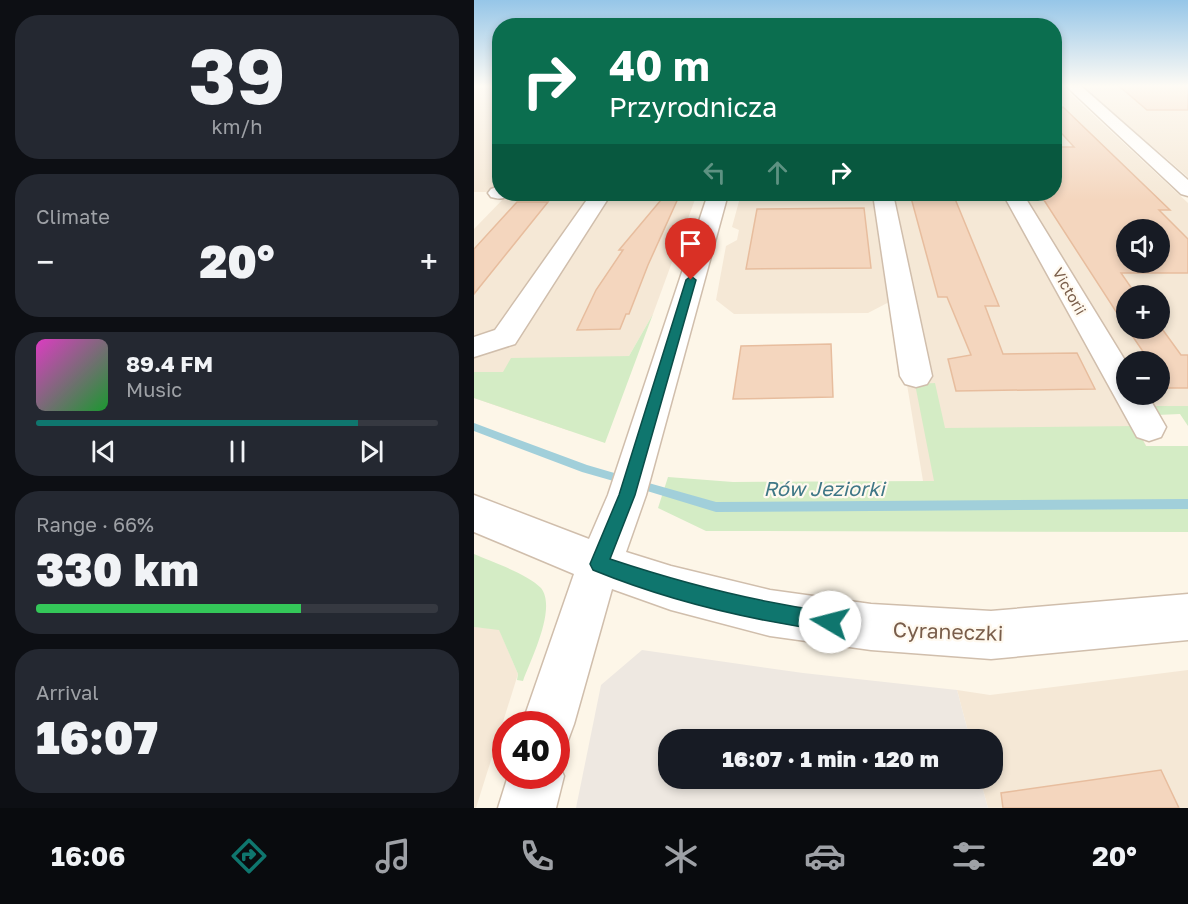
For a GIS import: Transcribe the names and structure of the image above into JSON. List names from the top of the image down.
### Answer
{
  "streets": {
    "street": ["Victorii", "Cyraneczki"]
  },
  "water": ["Rów Jeziorki"],
  "page": {
    "tile": [
      ["39", "km/h"],
      "Climate",
      ["Range · 66%", "330 km"],
      ["Arrival", "16:07"]
    ],
    "turn": ["40 m", "Przyrodnicza"],
    "map_buttons": ["+", "−"],
    "heat": ["−", "20°", "+"],
    "song": ["89.4 FM", "Music"],
    "limit": "40",
    "trip": "16:07 · 1 min · 120 m",
    "tabs": ["16:06", "20°"]
  }
}
